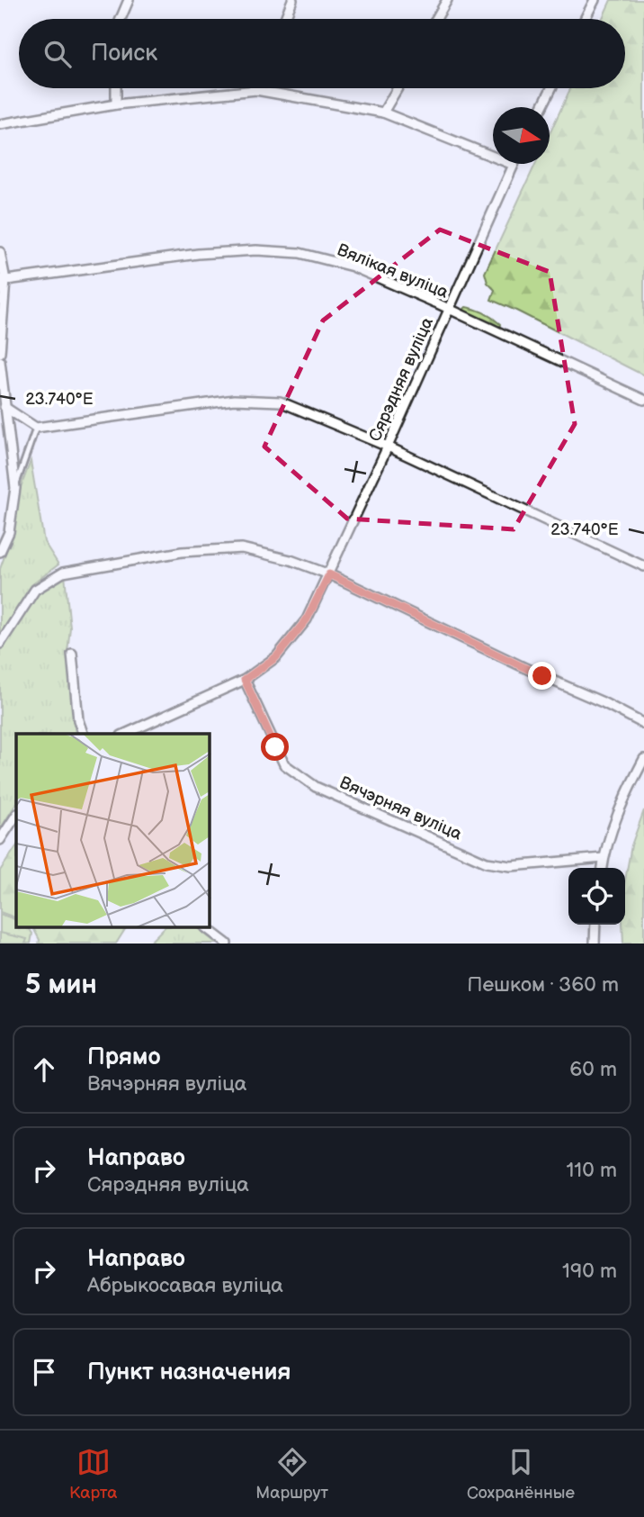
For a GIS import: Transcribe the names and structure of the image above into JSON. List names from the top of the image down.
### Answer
{
  "streets": {
    "street": ["Вялікая вуліца", "Сярэдняя вуліца", "Вячэрняя вуліца"]
  },
  "crossings": [
    ["Вялікая вуліца", "Сярэдняя вуліца"],
    ["Сярэдняя вуліца", "Вячэрняя вуліца"]
  ],
  "north": "right",
  "page": {
    "search": "Поиск",
    "heading": ["5 мин", "Пешком · 360 m"],
    "list": [
      ["Прямо", "Вячэрняя вуліца", "60 m"],
      ["Направо", "Сярэдняя вуліца", "110 m"],
      ["Направо", "Абрыкосавая вуліца", "190 m"],
      "Пункт назначения"
    ],
    "nav": ["Карта", "Маршрут", "Сохранённые"]
  },
  "coordinates": ["23.740°E"]
}
